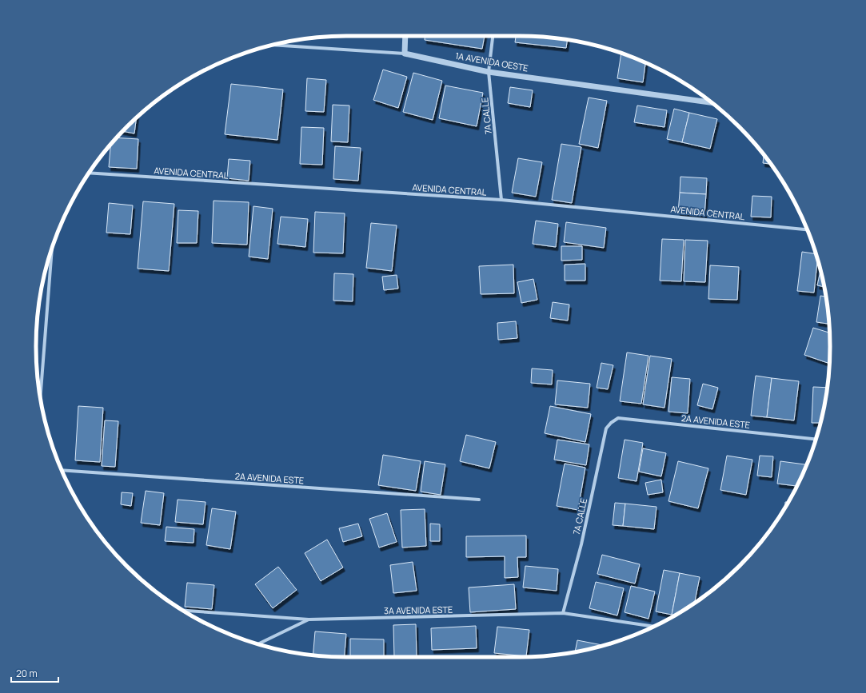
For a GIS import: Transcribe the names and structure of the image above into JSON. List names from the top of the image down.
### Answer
{
  "streets": {
    "street": [
      "1A AVENIDA OESTE",
      "7A CALLE",
      "AVENIDA CENTRAL",
      "2A AVENIDA ESTE",
      "3A AVENIDA ESTE"
    ]
  },
  "crossings": [
    ["1A AVENIDA OESTE", "7A CALLE"],
    ["7A CALLE", "AVENIDA CENTRAL"],
    ["7A CALLE", "2A AVENIDA ESTE"],
    ["7A CALLE", "3A AVENIDA ESTE"]
  ],
  "scale_bar": "20 m"
}
